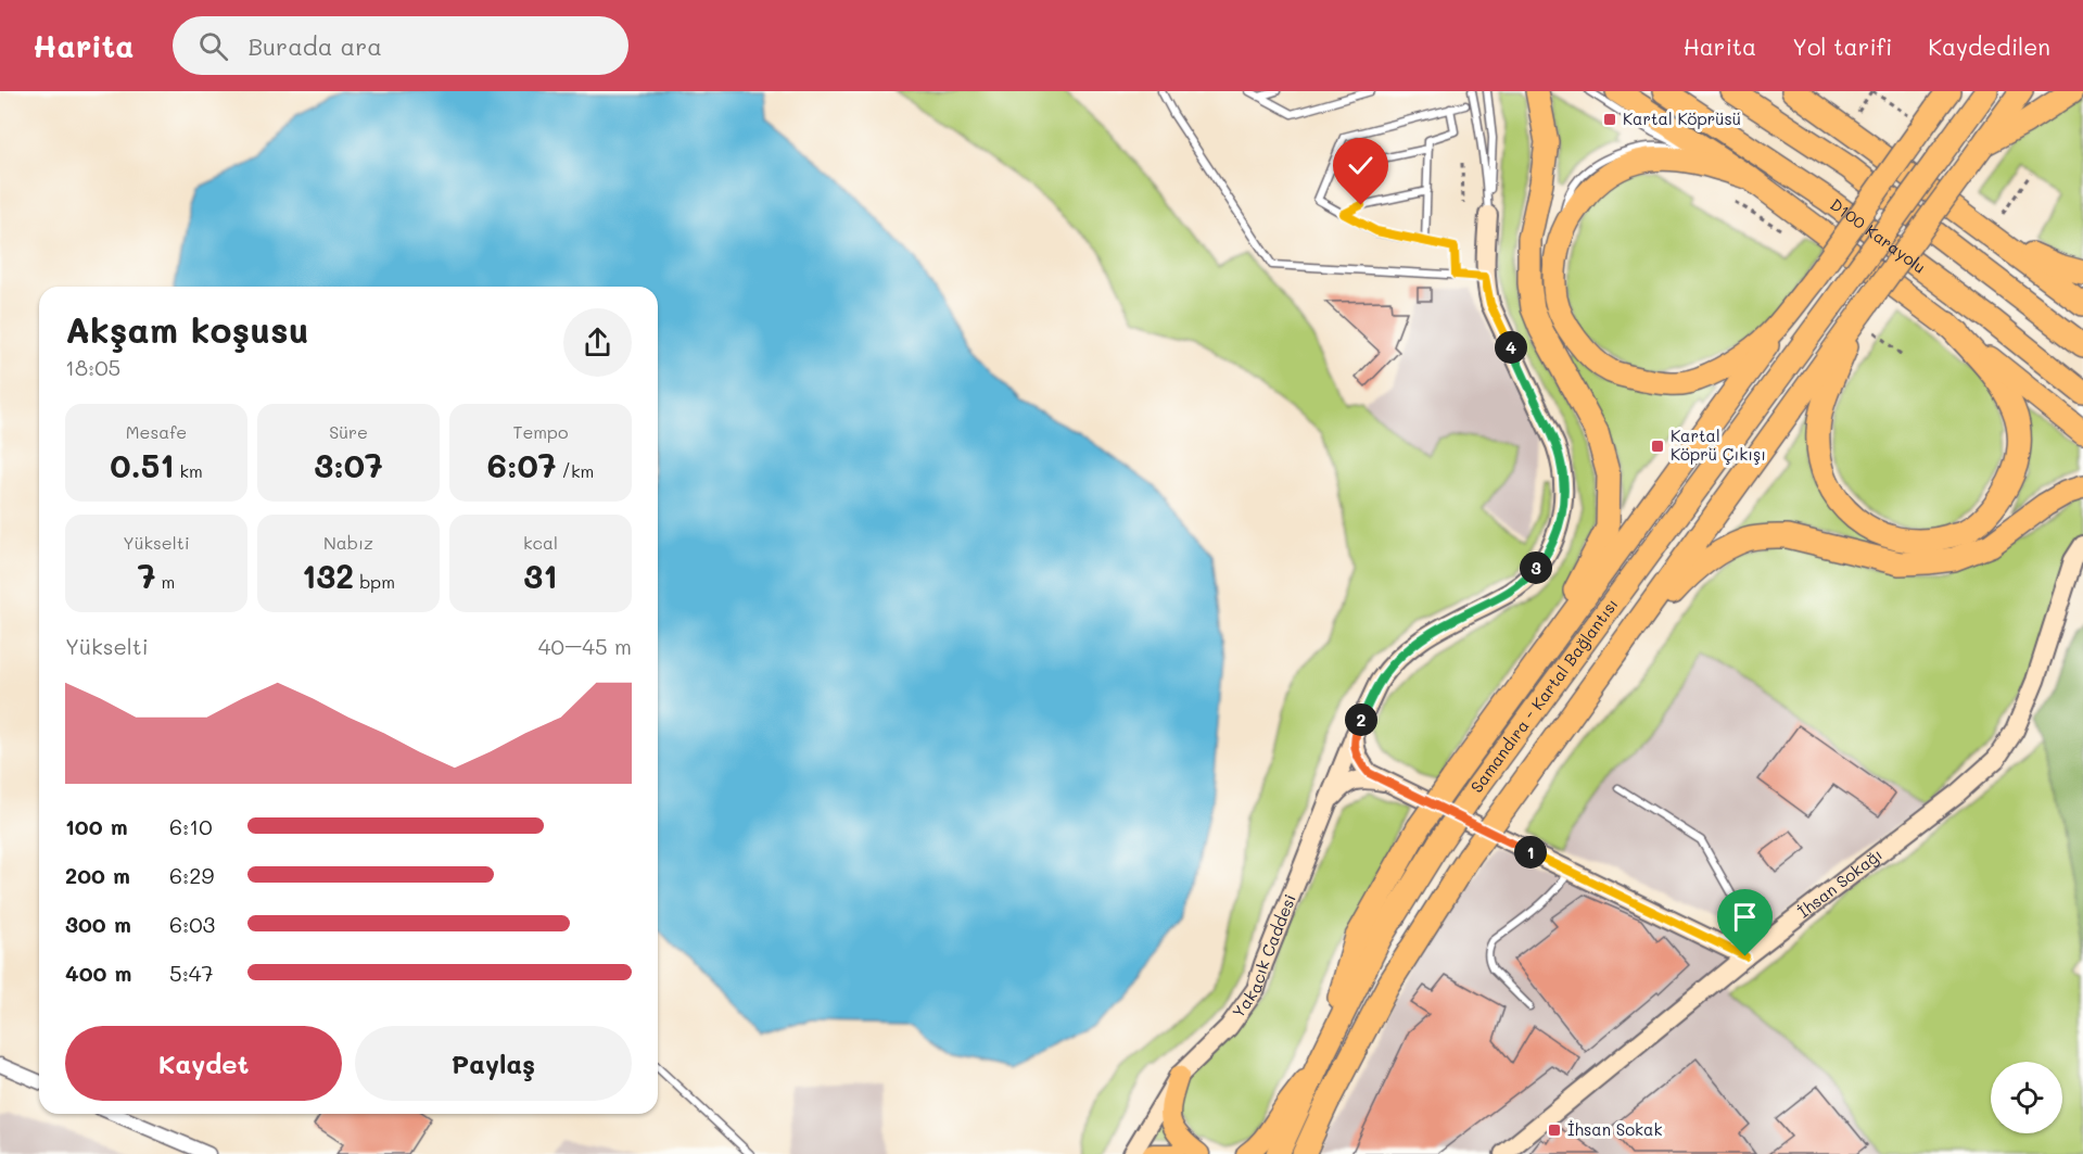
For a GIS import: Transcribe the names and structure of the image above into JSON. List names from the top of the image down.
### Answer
{
  "streets": {
    "highway": ["D100 Karayolu", "Samandıra - Kartal Bağlantısı"],
    "street": ["İhsan Sokağı", "Yakacık Caddesi"]
  },
  "places": {
    "transit": ["Kartal Köprüsü", "Kartal Köprü Çıkışı", "İhsan Sokak"]
  },
  "page": {
    "header": "Harita",
    "search": "Burada ara",
    "nav": ["Harita", "Yol tarifi", "Kaydedilen"],
    "heading": ["Akşam koşusu", "18:05"],
    "pins": [
      "4",
      "3",
      "2",
      "1"
    ],
    "stats": [
      ["Mesafe", "0.51 km"],
      ["Süre", "3:07"],
      ["Tempo", "6:07 /km"],
      ["Yükselti", "7 m"],
      ["Nabız", "132 bpm"],
      ["kcal", "31"]
    ],
    "chart": ["Yükselti", "40–45 m"],
    "list": [
      {
        "name": "100 m",
        "note": "6:10"
      },
      {
        "name": "200 m",
        "note": "6:29"
      },
      {
        "name": "300 m",
        "note": "6:03"
      },
      {
        "name": "400 m",
        "note": "5:47"
      }
    ],
    "buttons": ["Kaydet", "Paylaş"]
  }
}
